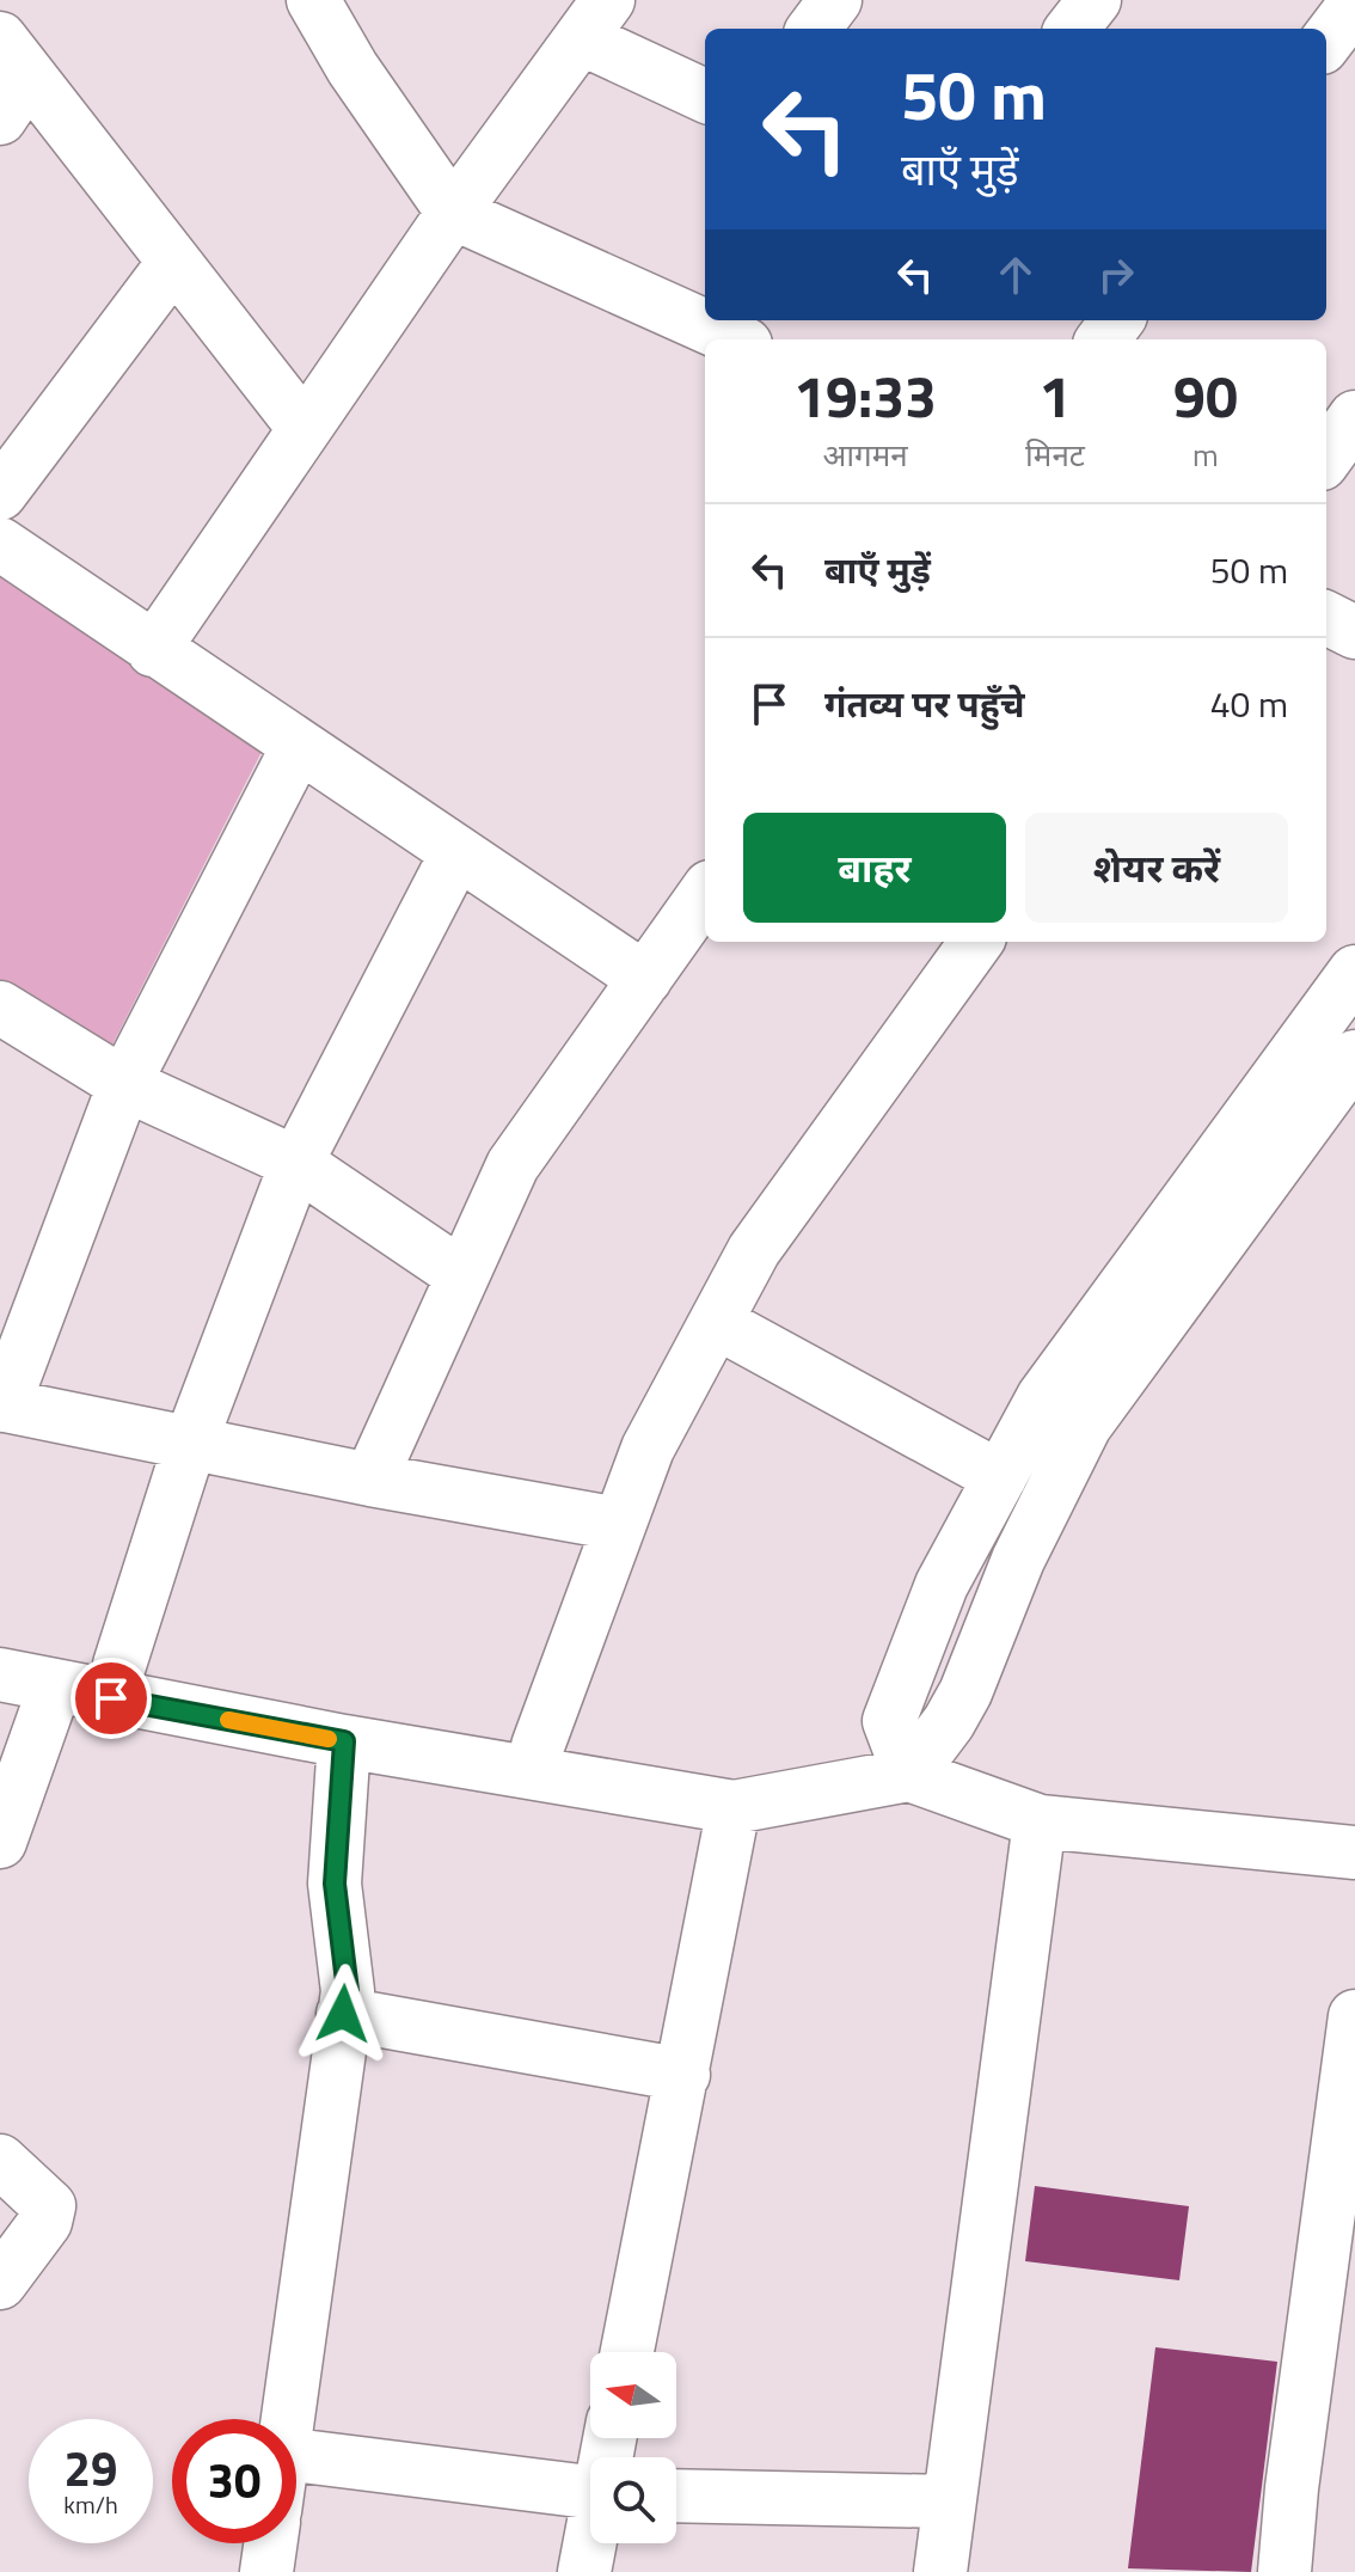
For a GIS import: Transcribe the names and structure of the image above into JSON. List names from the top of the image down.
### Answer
{
  "north": "left",
  "page": {
    "turn": ["50 m", "बाएँ मुड़ें"],
    "eta": [
      "19:33",
      "आगमन",
      "1",
      "मिनट",
      "90",
      "m"
    ],
    "list": [
      {
        "name": "बाएँ मुड़ें",
        "value": "50 m"
      },
      {
        "name": "गंतव्य पर पहुँचे",
        "value": "40 m"
      }
    ],
    "buttons": ["बाहर", "शेयर करें"],
    "speed": "29 km/h",
    "limit": "30"
  }
}
